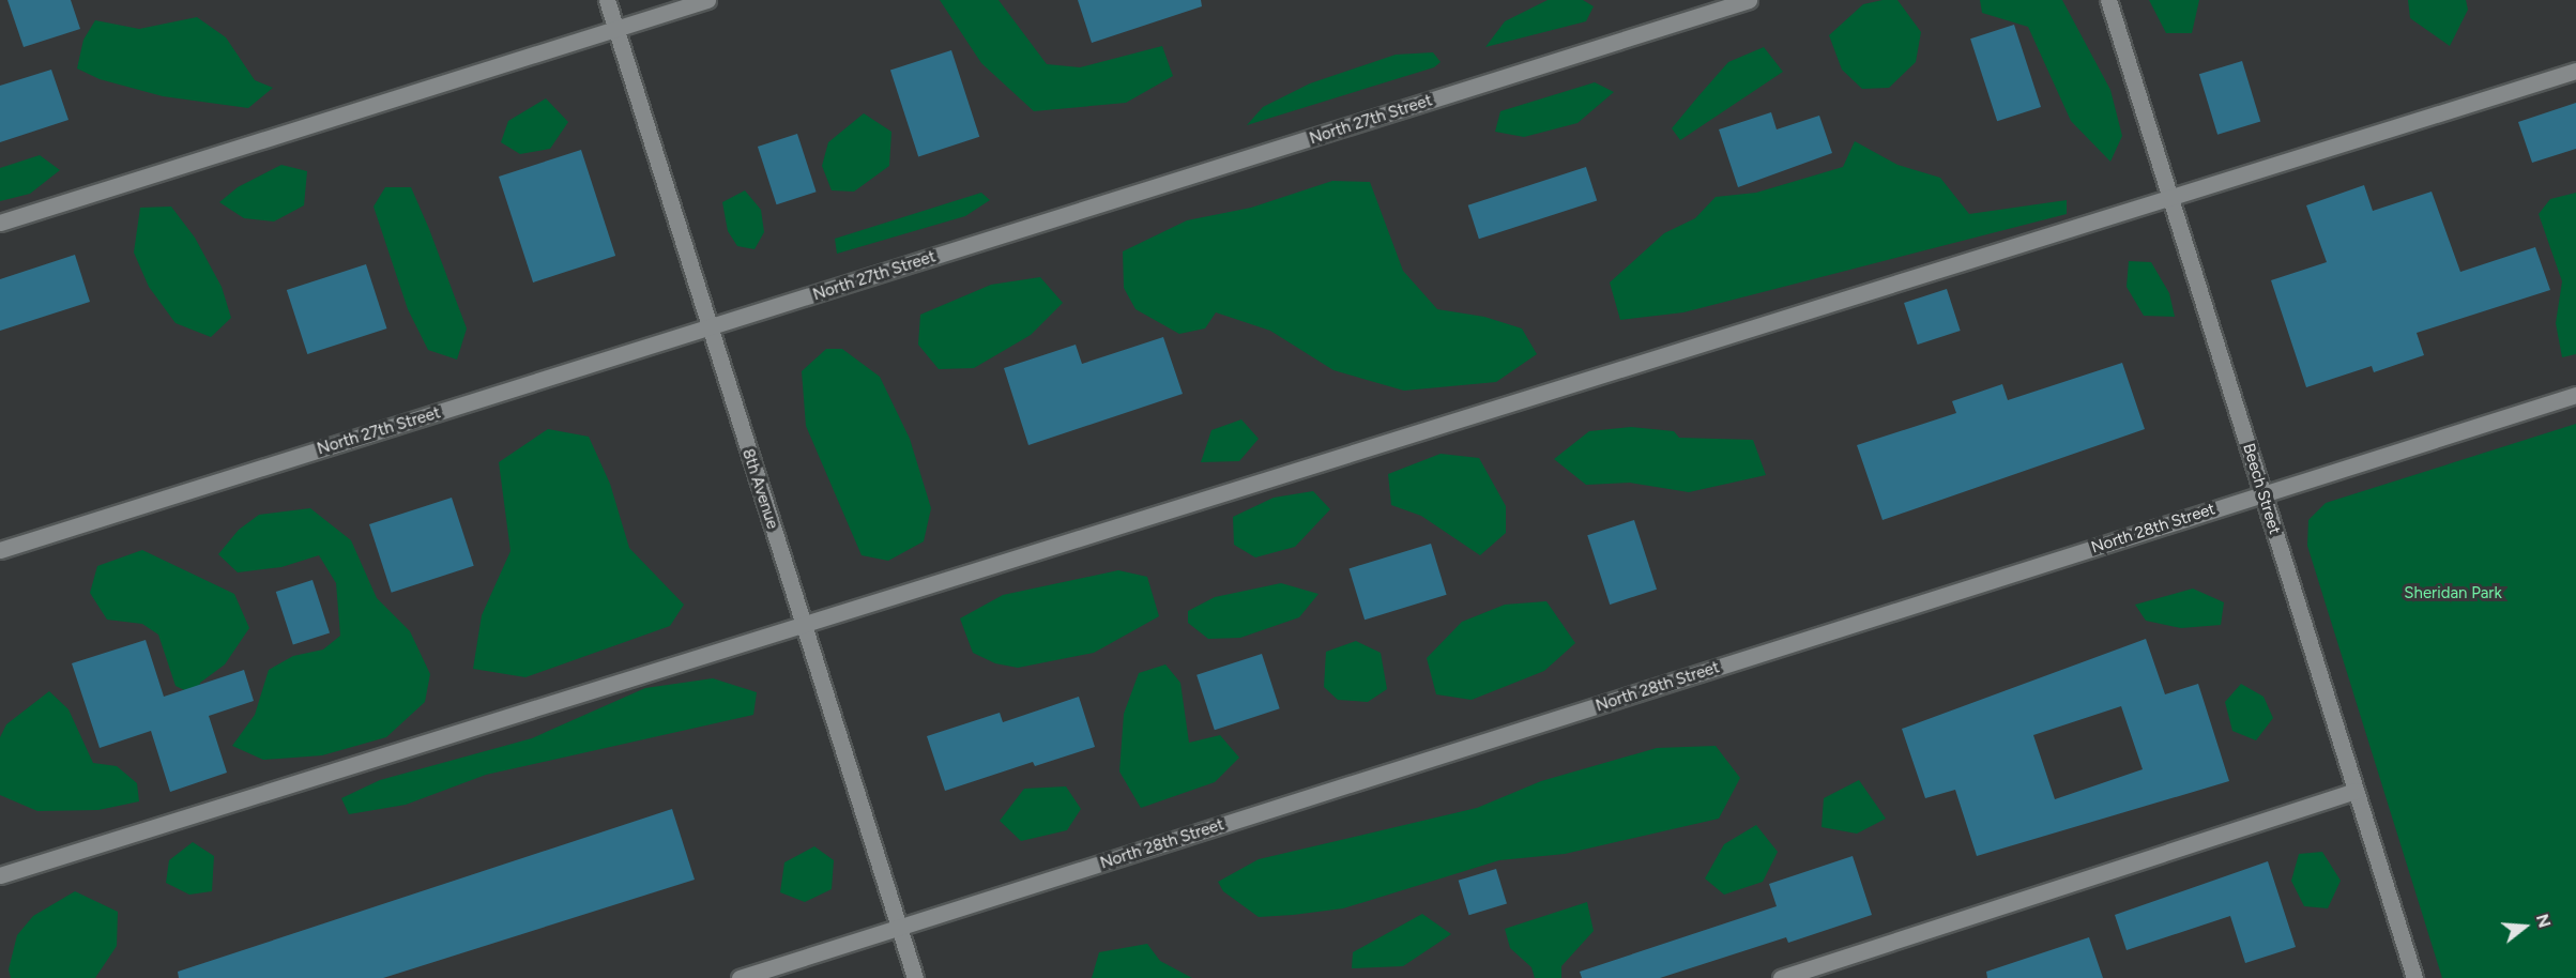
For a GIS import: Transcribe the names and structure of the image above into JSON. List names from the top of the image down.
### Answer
{
  "streets": {
    "street": [
      "North 27th Street",
      "8th Avenue",
      "Beech Street",
      "North 28th Street"
    ]
  },
  "crossings": [
    ["North 27th Street", "8th Avenue"],
    ["8th Avenue", "North 28th Street"],
    ["Beech Street", "North 28th Street"]
  ],
  "parks": ["Sheridan Park"],
  "north": "right"
}
